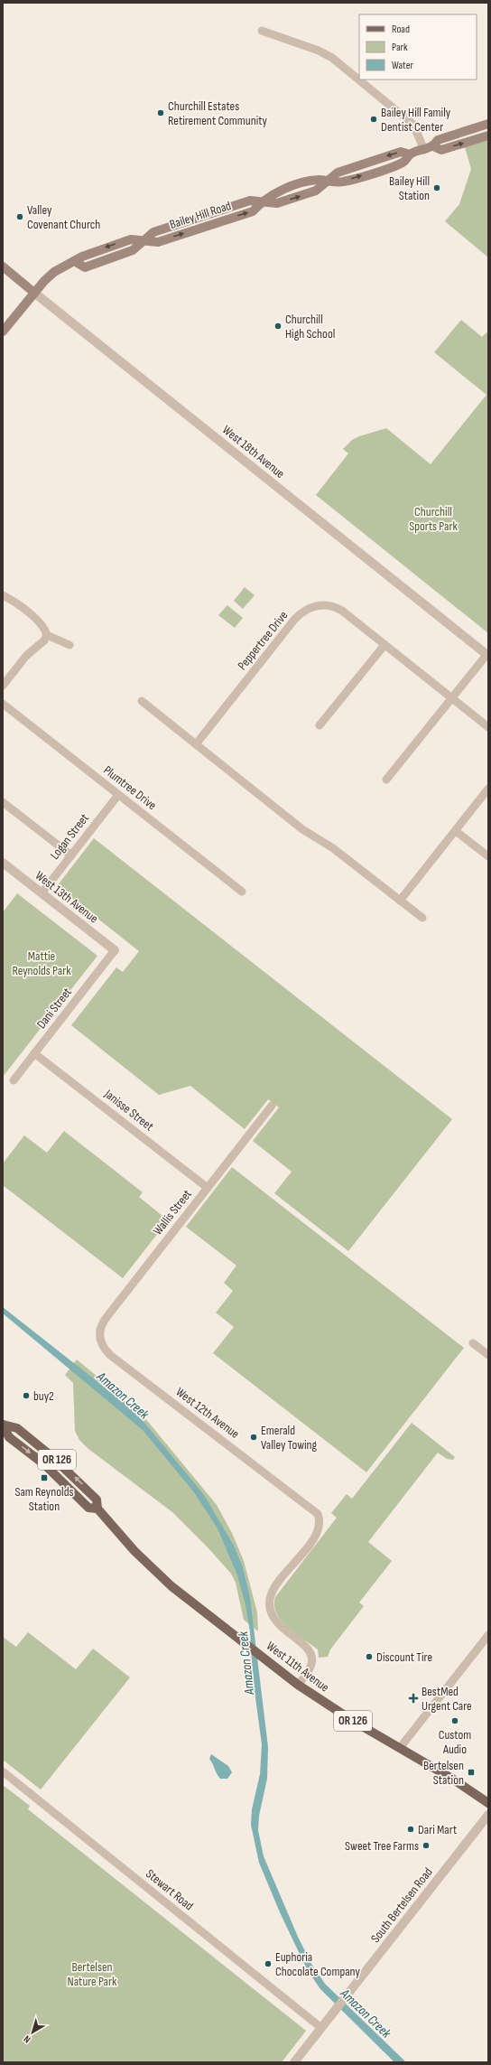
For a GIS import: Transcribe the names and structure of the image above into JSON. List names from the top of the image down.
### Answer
{
  "streets": {
    "main road": [
      "Bailey Hill Road",
      "West 18th Avenue",
      "OR 126",
      "West 11th Avenue"
    ],
    "street": [
      "Peppertree Drive",
      "Plumtree Drive",
      "Logan Street",
      "West 13th Avenue",
      "Dani Street",
      "Janisse Street",
      "Wallis Street",
      "West 12th Avenue",
      "Stewart Road",
      "South Bertelsen Road"
    ]
  },
  "crossings": [
    ["Bailey Hill Road", "West 18th Avenue"],
    ["Plumtree Drive", "Logan Street"],
    ["Logan Street", "West 13th Avenue"],
    ["West 13th Avenue", "Dani Street"],
    ["Dani Street", "Janisse Street"],
    ["Janisse Street", "Wallis Street"],
    ["Wallis Street", "West 12th Avenue"],
    ["West 12th Avenue", "West 11th Avenue"],
    ["Stewart Road", "South Bertelsen Road"]
  ],
  "water": ["Amazon Creek"],
  "parks": ["Churchill Sports Park", "Mattie Reynolds Park", "Bertelsen Nature Park"],
  "places": {
    "other": [
      "Churchill Estates Retirement Community",
      "Bailey Hill Family Dentist Center",
      "Bailey Hill Station",
      "Valley Covenant Church",
      "Churchill High School",
      "buy2",
      "Emerald Valley Towing",
      "Discount Tire",
      "Custom Audio",
      "Dari Mart",
      "Sweet Tree Farms",
      "Euphoria Chocolate Company"
    ],
    "transit": ["Sam Reynolds Station", "Bertelsen Station"],
    "health": ["BestMed Urgent Care"]
  },
  "legend": ["Road", "Park", "Water"],
  "north": "bottom left"
}
